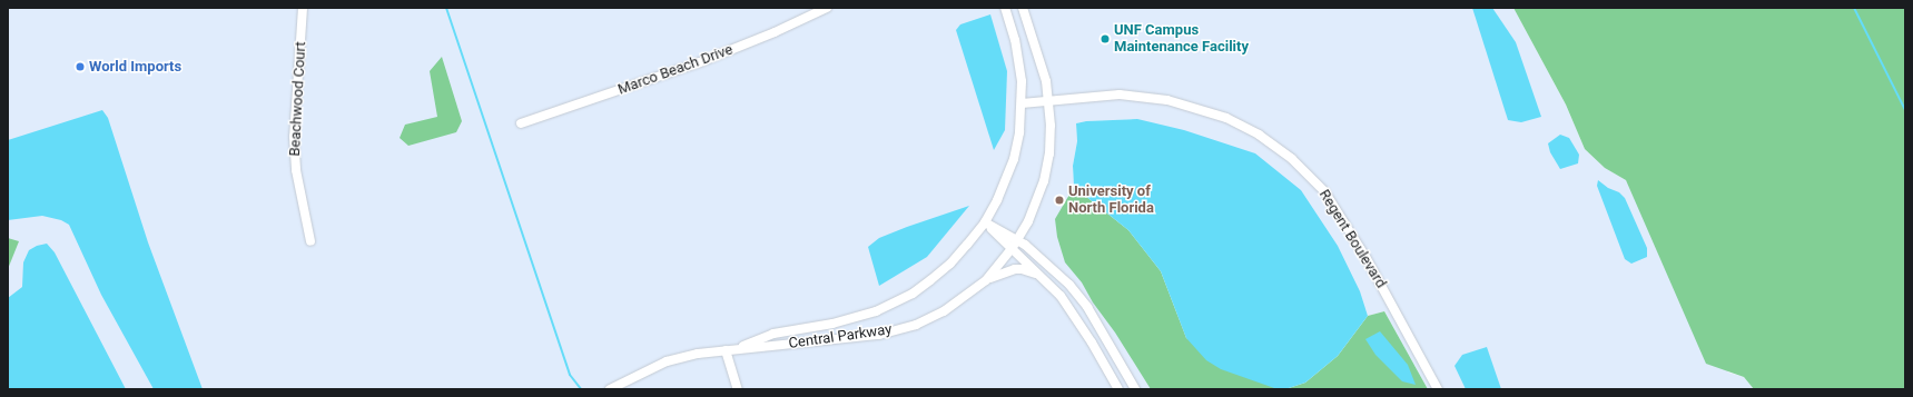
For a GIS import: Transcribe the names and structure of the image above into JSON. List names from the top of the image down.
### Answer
{
  "streets": {
    "street": [
      "Marco Beach Drive",
      "Beachwood Court",
      "Regent Boulevard",
      "Central Parkway"
    ]
  },
  "crossings": [
    ["Regent Boulevard", "Central Parkway"]
  ],
  "places": ["UNF Campus Maintenance Facility", "World Imports", "University of North Florida"]
}
